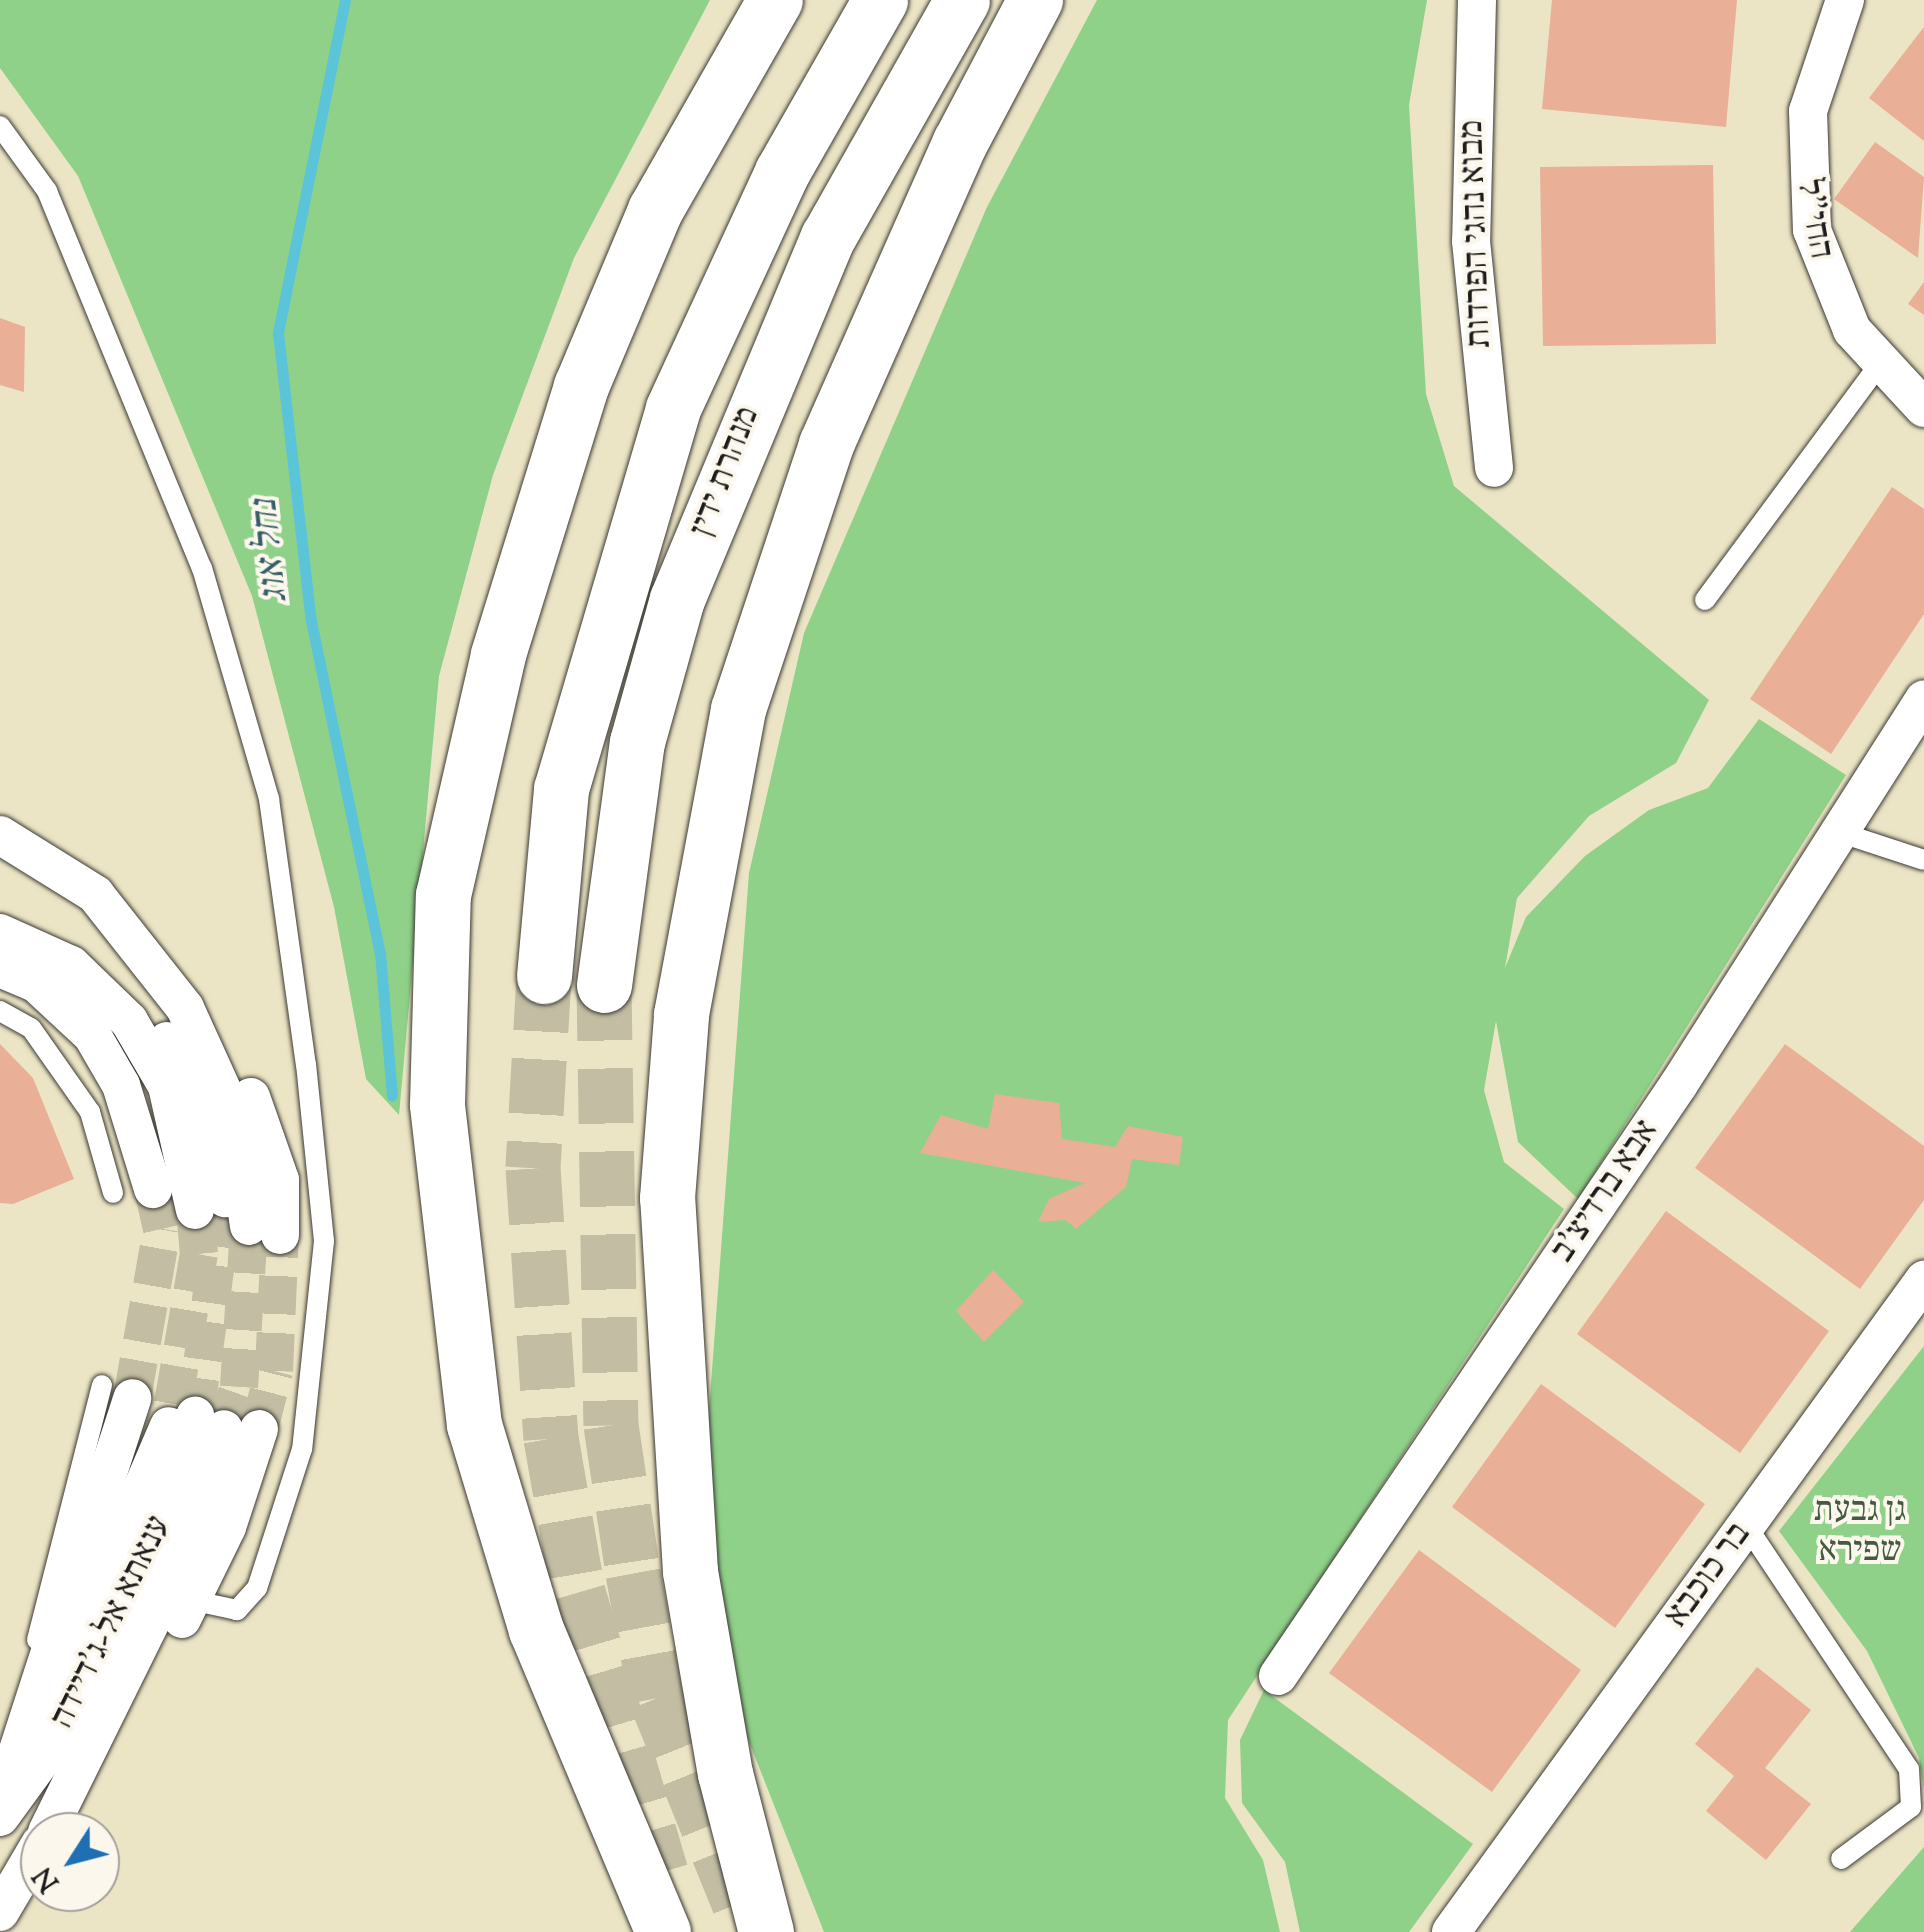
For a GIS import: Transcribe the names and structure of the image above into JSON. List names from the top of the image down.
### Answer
{
  "streets": {
    "highway": ["מנהרת ידין"],
    "street": [
      "החי\"ל",
      "מבוא נהגי הפרדות",
      "אבא ברדיצ'ב",
      "בר כוכבא",
      "ענאתא אל-ג'דיידה"
    ]
  },
  "water": ["נחל אוג"],
  "parks": ["גן גבעת שפירא"],
  "north": "bottom left"
}
